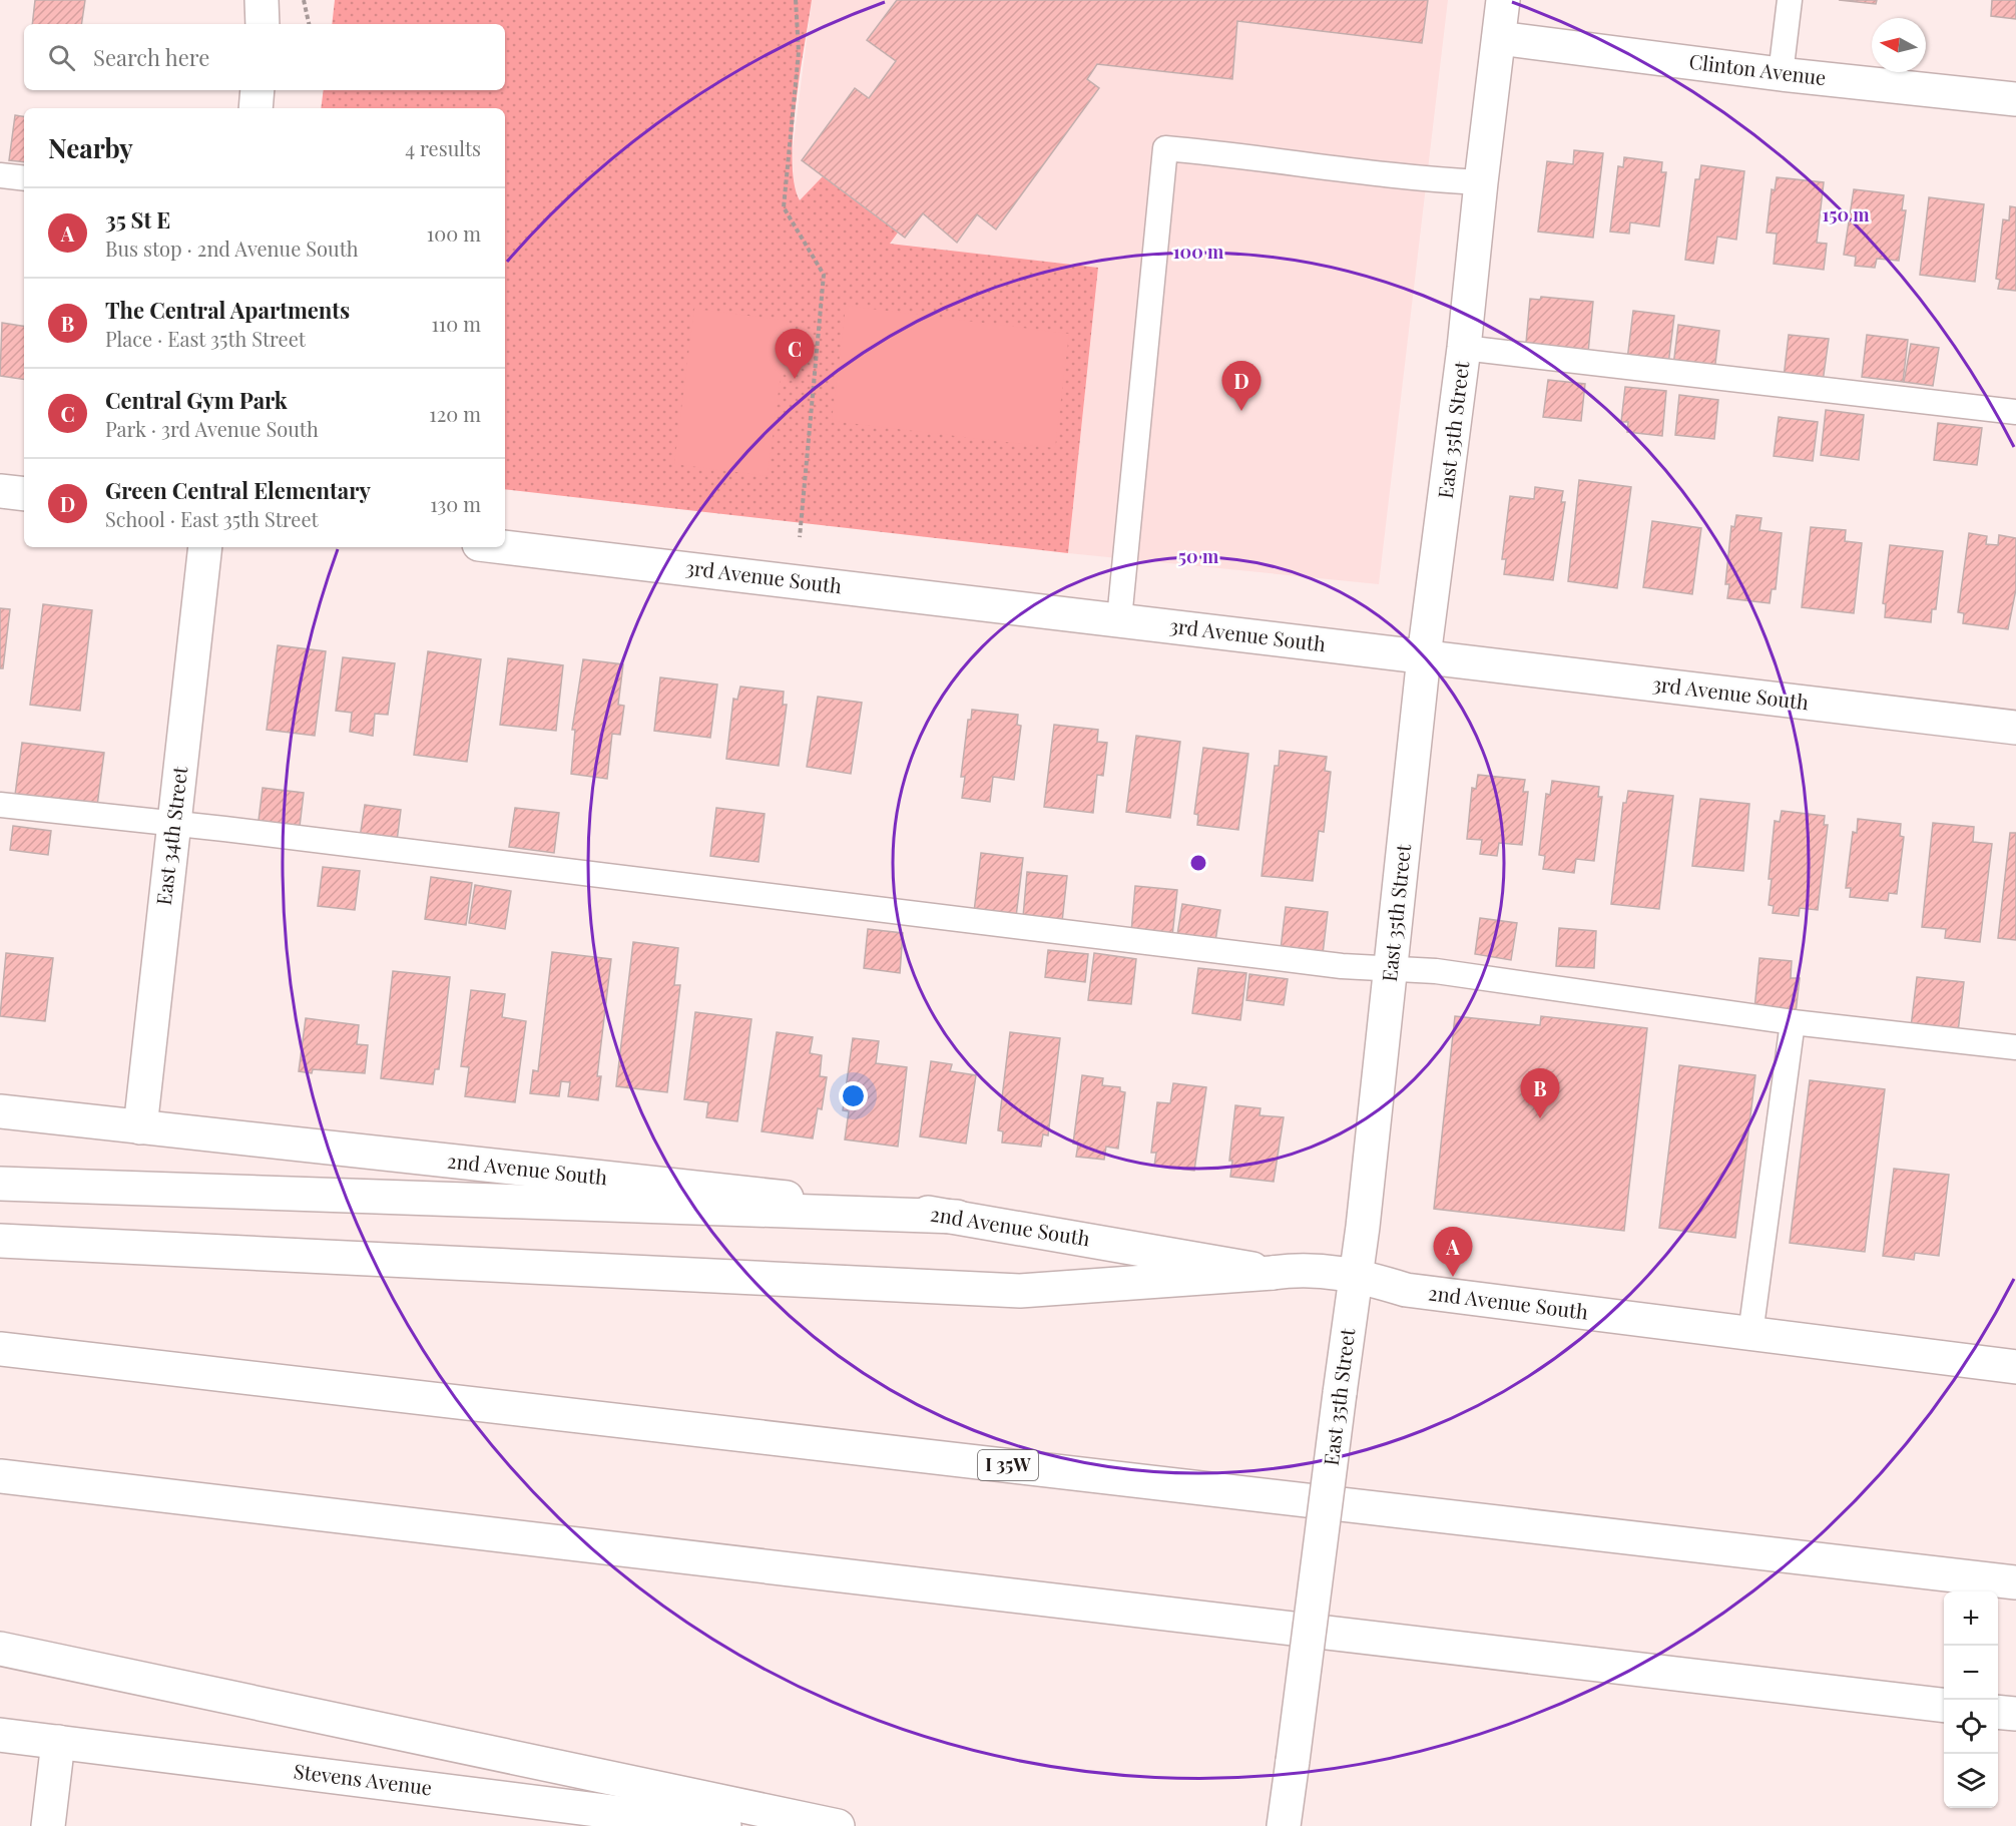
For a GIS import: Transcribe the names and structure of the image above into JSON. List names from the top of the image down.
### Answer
{
  "streets": {
    "main road": [
      "Clinton Avenue",
      "East 35th Street",
      "3rd Avenue South",
      "East 34th Street",
      "2nd Avenue South",
      "I 35W",
      "Stevens Avenue"
    ]
  },
  "crossings": [
    ["Clinton Avenue", "East 35th Street"],
    ["East 35th Street", "3rd Avenue South"],
    ["East 35th Street", "2nd Avenue South"],
    ["East 34th Street", "2nd Avenue South"]
  ],
  "north": "left",
  "page": {
    "search": "Search here",
    "heading": ["Nearby", "4 results"],
    "list": [
      {
        "mark": "A",
        "name": "35 St E",
        "note": "Bus stop · 2nd Avenue South",
        "value": "100 m"
      },
      {
        "mark": "B",
        "name": "The Central Apartments",
        "note": "Place · East 35th Street",
        "value": "110 m"
      },
      {
        "mark": "C",
        "name": "Central Gym Park",
        "note": "Park · 3rd Avenue South",
        "value": "120 m"
      },
      {
        "mark": "D",
        "name": "Green Central Elementary",
        "note": "School · East 35th Street",
        "value": "130 m"
      }
    ],
    "pins": [
      "C",
      "D",
      "B",
      "A"
    ],
    "map_buttons": ["+", "−"]
  },
  "rings": ["150 m", "100 m", "50 m"]
}
